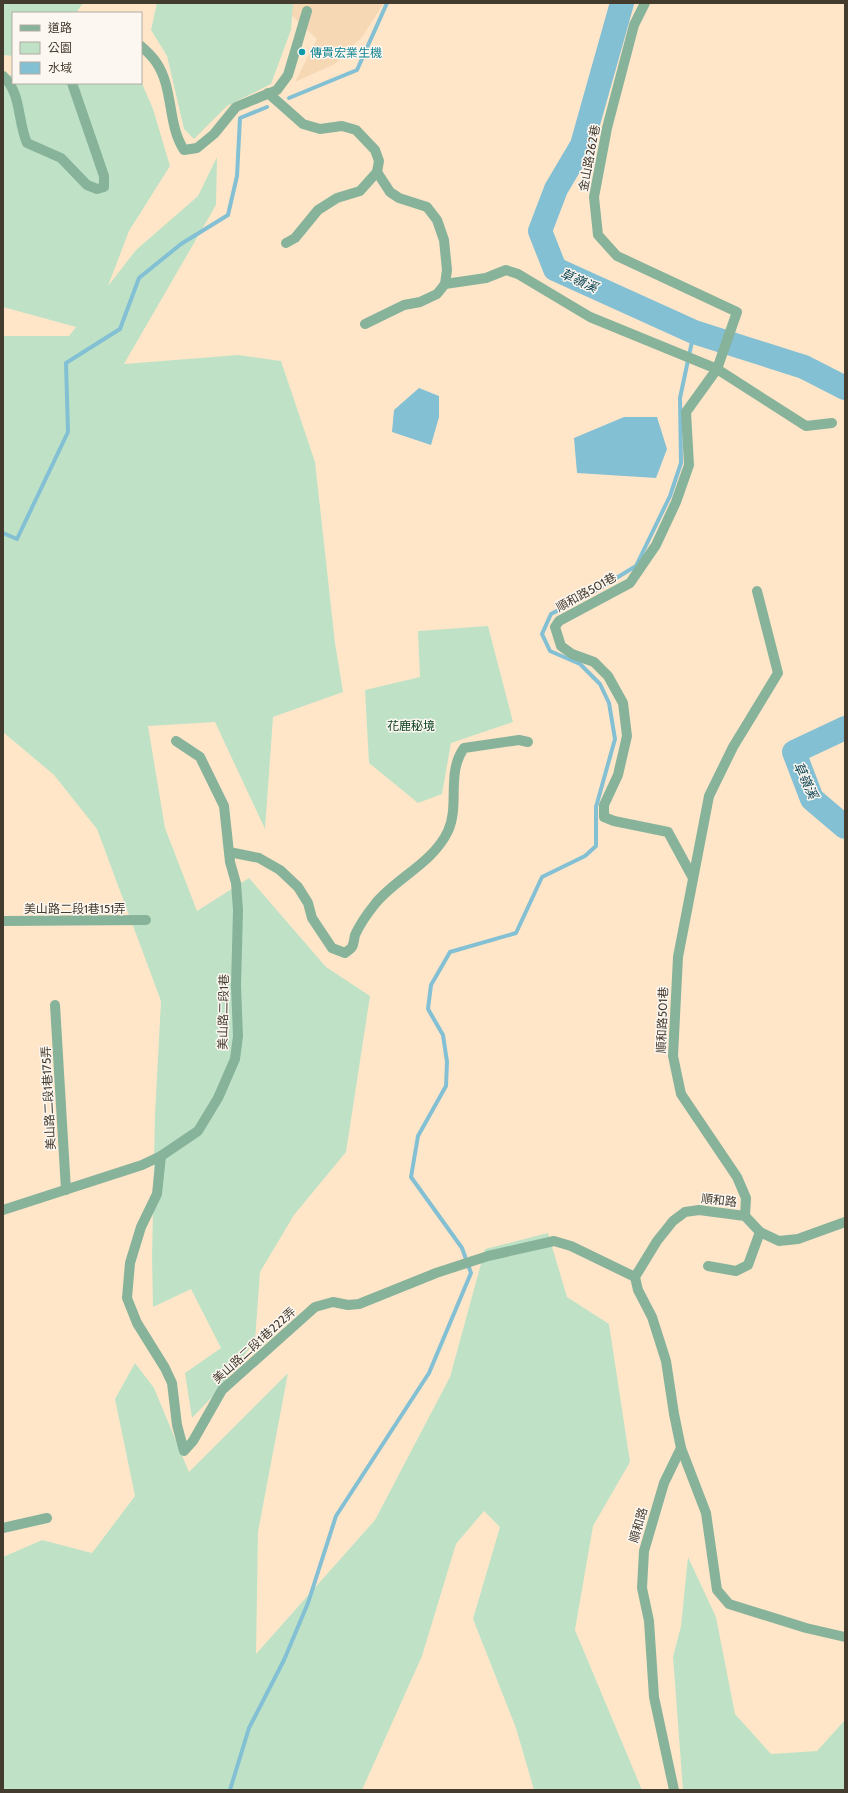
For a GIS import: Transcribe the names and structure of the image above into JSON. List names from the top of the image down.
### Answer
{
  "streets": {
    "street": [
      "金山路262巷",
      "順和路501巷",
      "美山路二段1巷151弄",
      "美山路二段1巷",
      "美山路二段1巷175弄",
      "順和路",
      "美山路二段1巷222弄"
    ]
  },
  "crossings": [
    ["金山路262巷", "順和路501巷"],
    ["順和路501巷", "順和路"],
    ["美山路二段1巷", "美山路二段1巷175弄"],
    ["美山路二段1巷", "美山路二段1巷222弄"],
    ["順和路", "美山路二段1巷222弄"]
  ],
  "water": ["草嶺溪"],
  "parks": ["花鹿秘境"],
  "places": ["傳貴宏業生機"],
  "legend": ["道路", "公園", "水域"]
}
